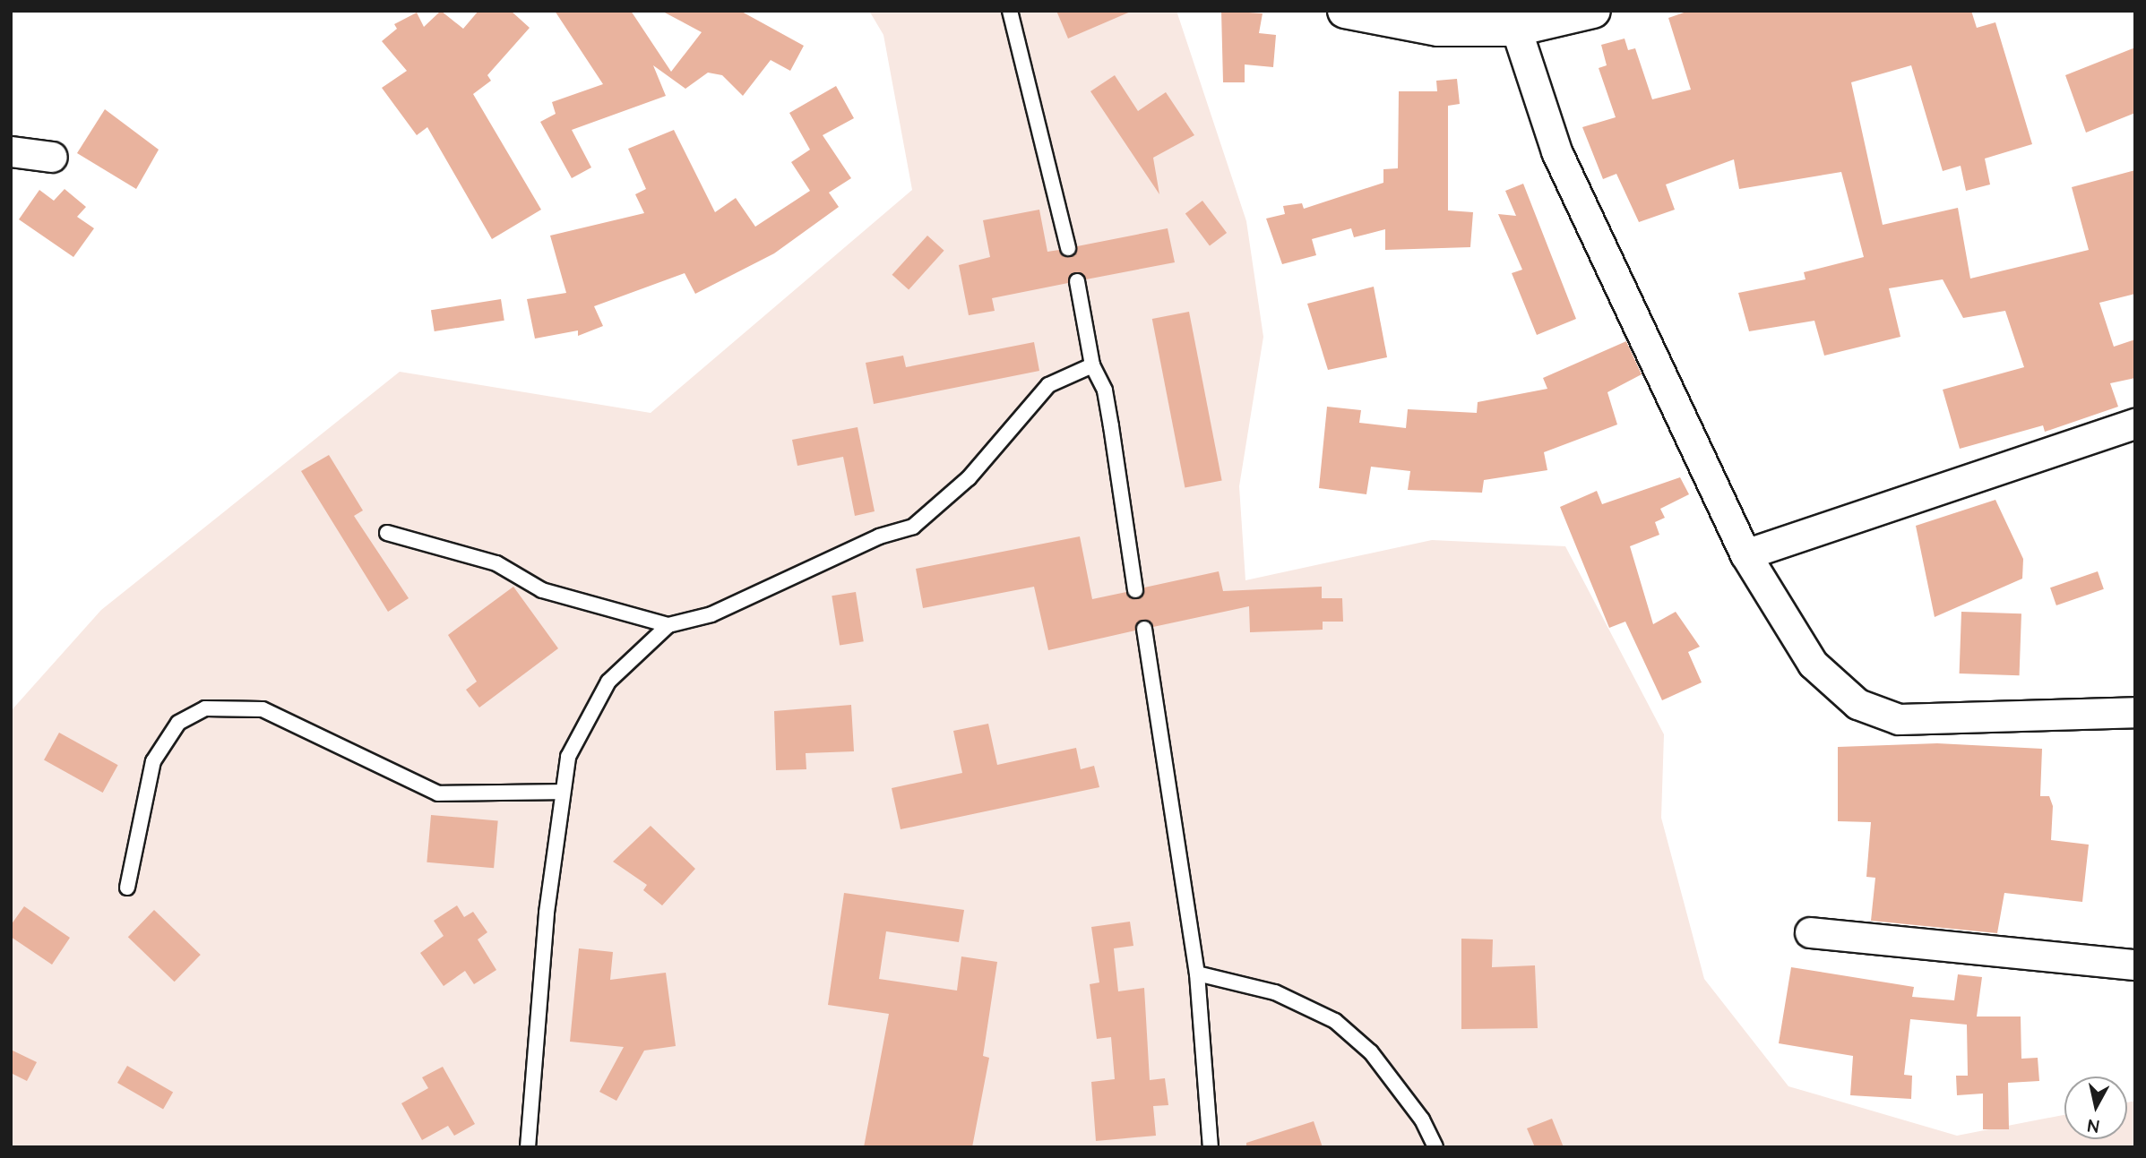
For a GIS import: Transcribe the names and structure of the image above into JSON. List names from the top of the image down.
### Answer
{
  "north": "bottom"
}
